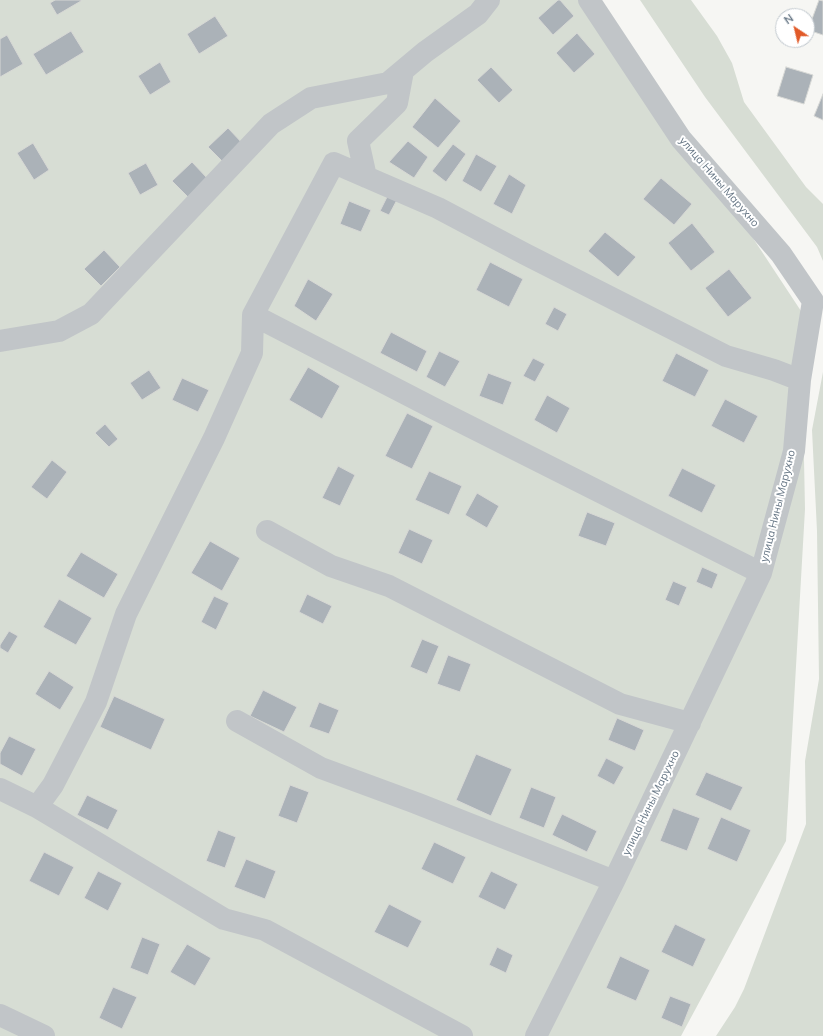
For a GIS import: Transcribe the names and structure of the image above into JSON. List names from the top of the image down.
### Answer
{
  "streets": {
    "street": ["улица Нины Марухно"]
  },
  "north": "top left"
}
